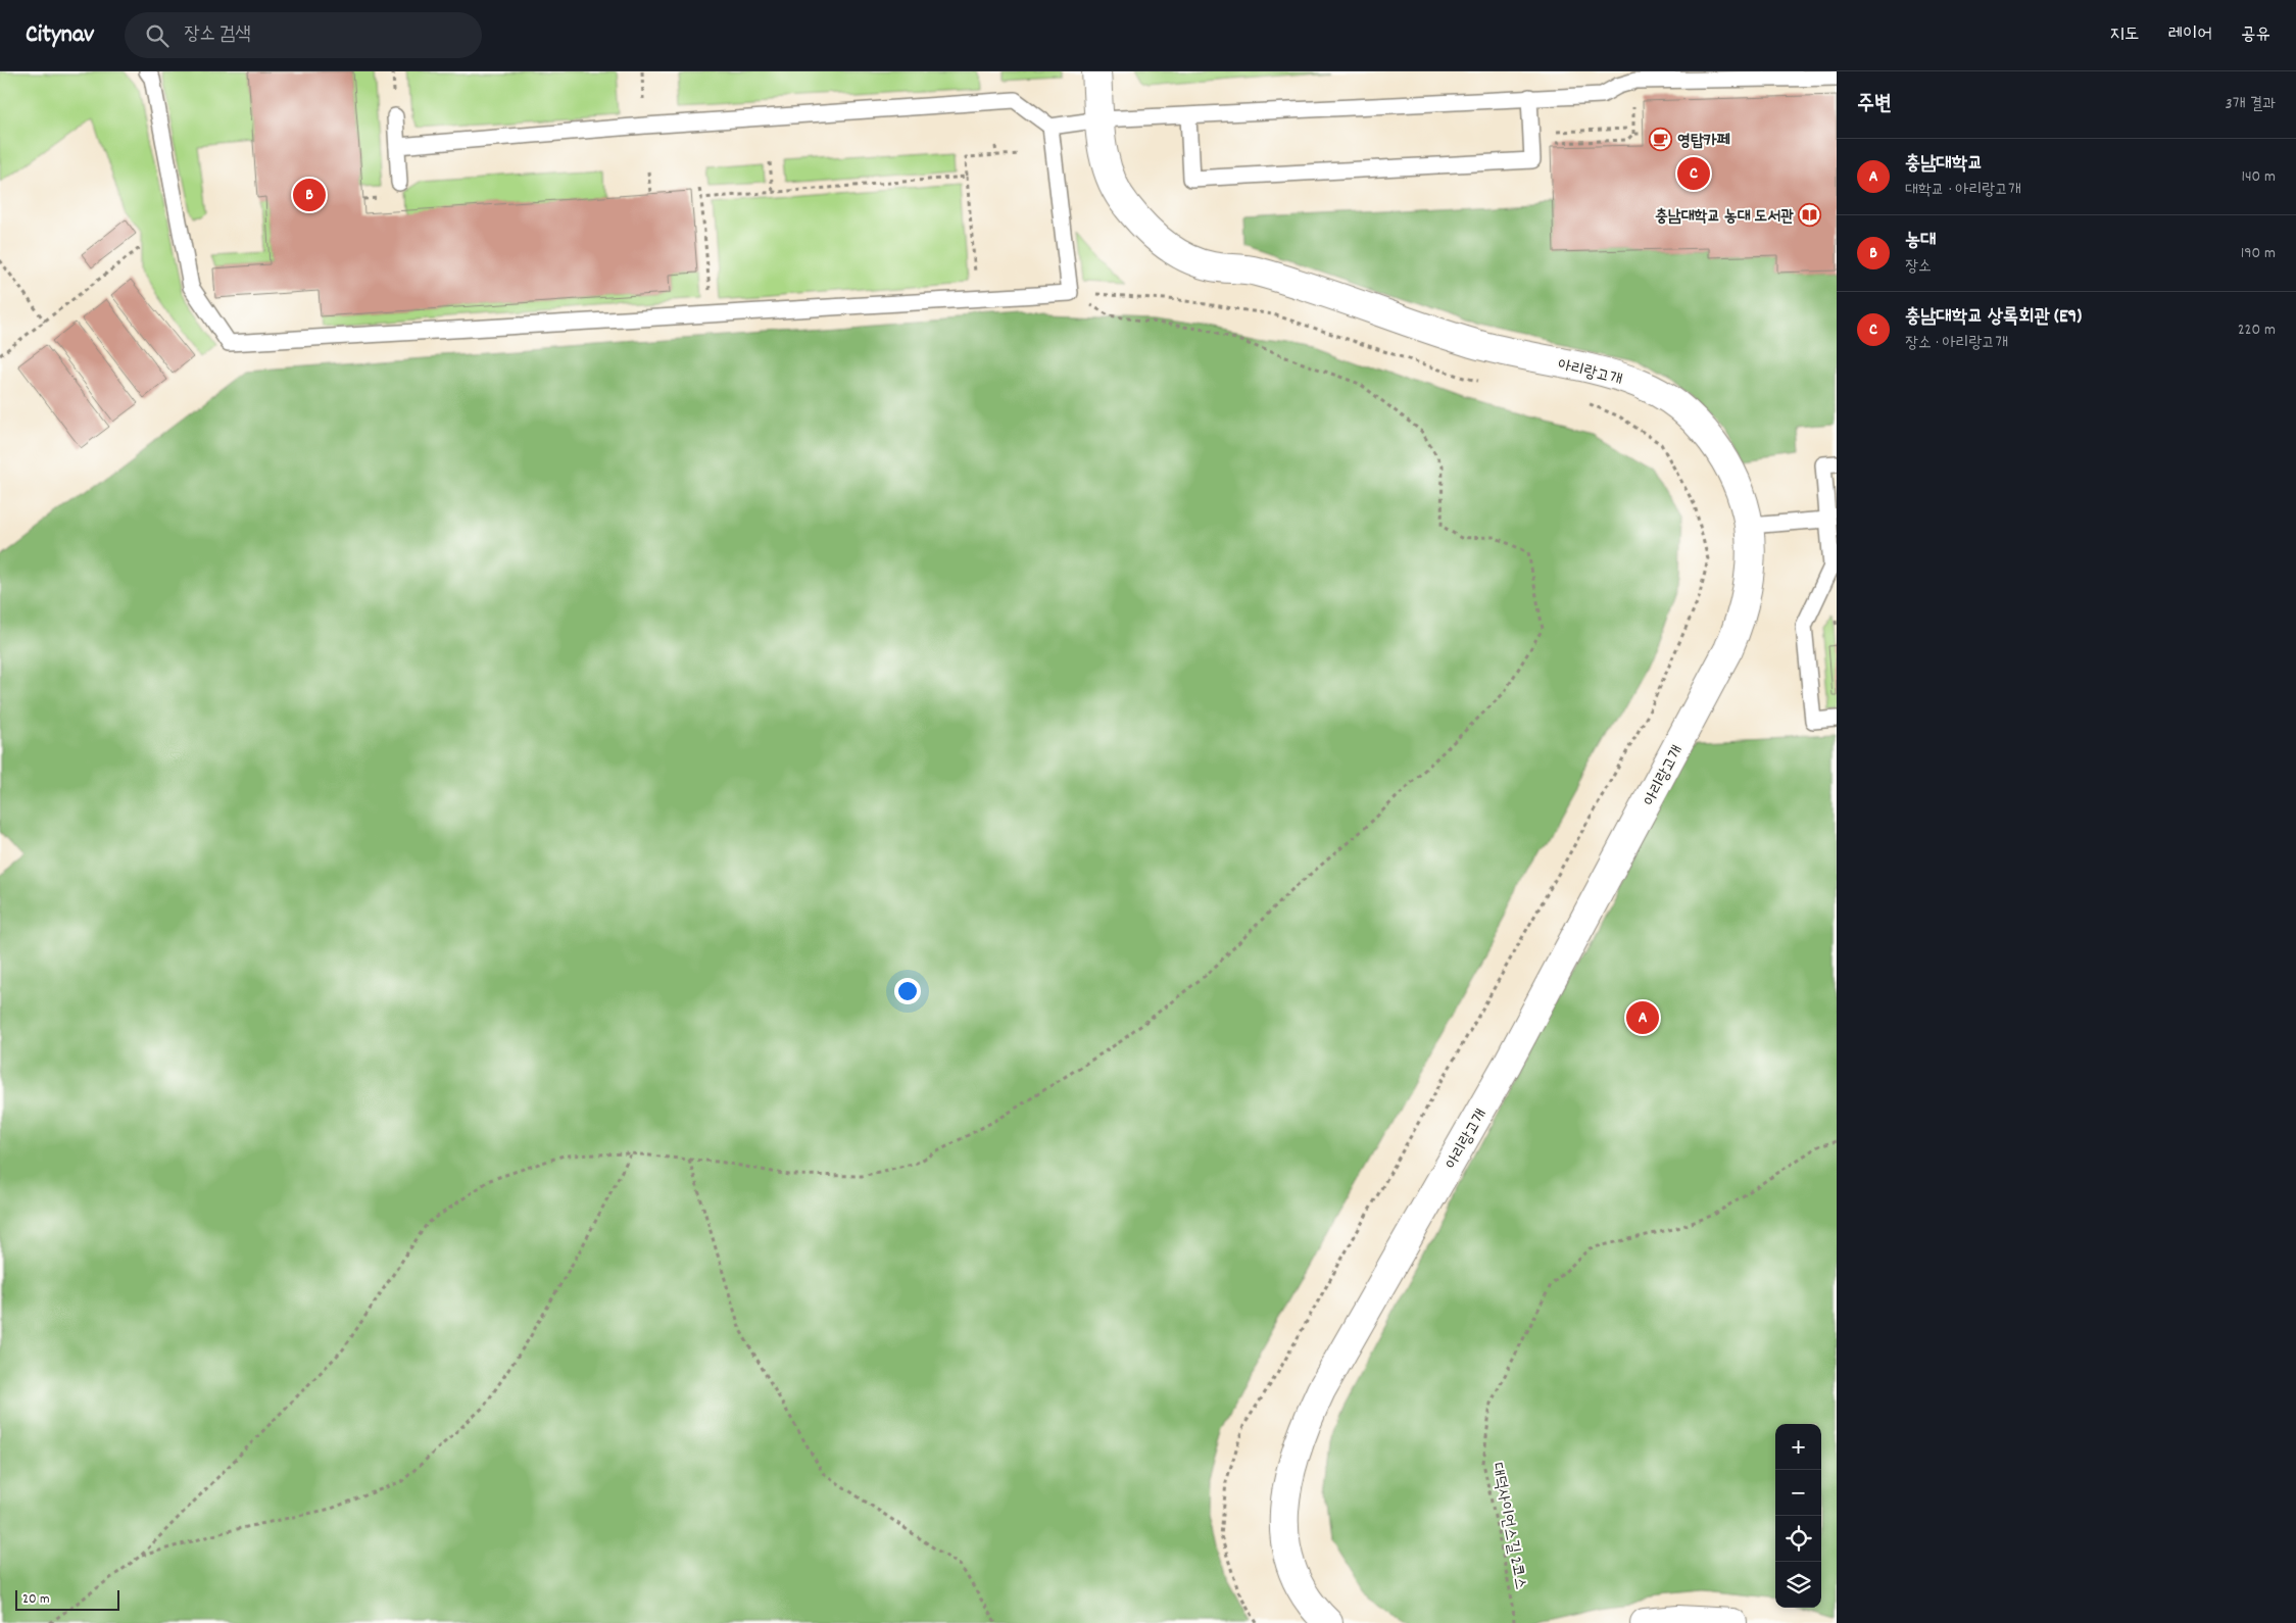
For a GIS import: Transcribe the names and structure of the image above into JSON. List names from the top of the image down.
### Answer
{
  "streets": {
    "street": ["아리랑고개"],
    "path": ["대덕사이언스길 2코스"]
  },
  "places": {
    "cafe": ["영탑카페"],
    "library": ["충남대학교 농대 도서관"]
  },
  "scale_bar": "20 m",
  "page": {
    "header": "Citynav",
    "search": "장소 검색",
    "nav": ["지도", "레이어", "공유"],
    "heading": ["주변", "3개 결과"],
    "list": [
      {
        "mark": "A",
        "name": "충남대학교",
        "note": "대학교 · 아리랑고개",
        "value": "140 m"
      },
      {
        "mark": "B",
        "name": "농대",
        "note": "장소",
        "value": "190 m"
      },
      {
        "mark": "C",
        "name": "충남대학교 상록회관 (E9)",
        "note": "장소 · 아리랑고개",
        "value": "220 m"
      }
    ],
    "pins": ["C", "B", "A"],
    "map_buttons": ["+", "−"],
    "scale": "20 m"
  }
}
